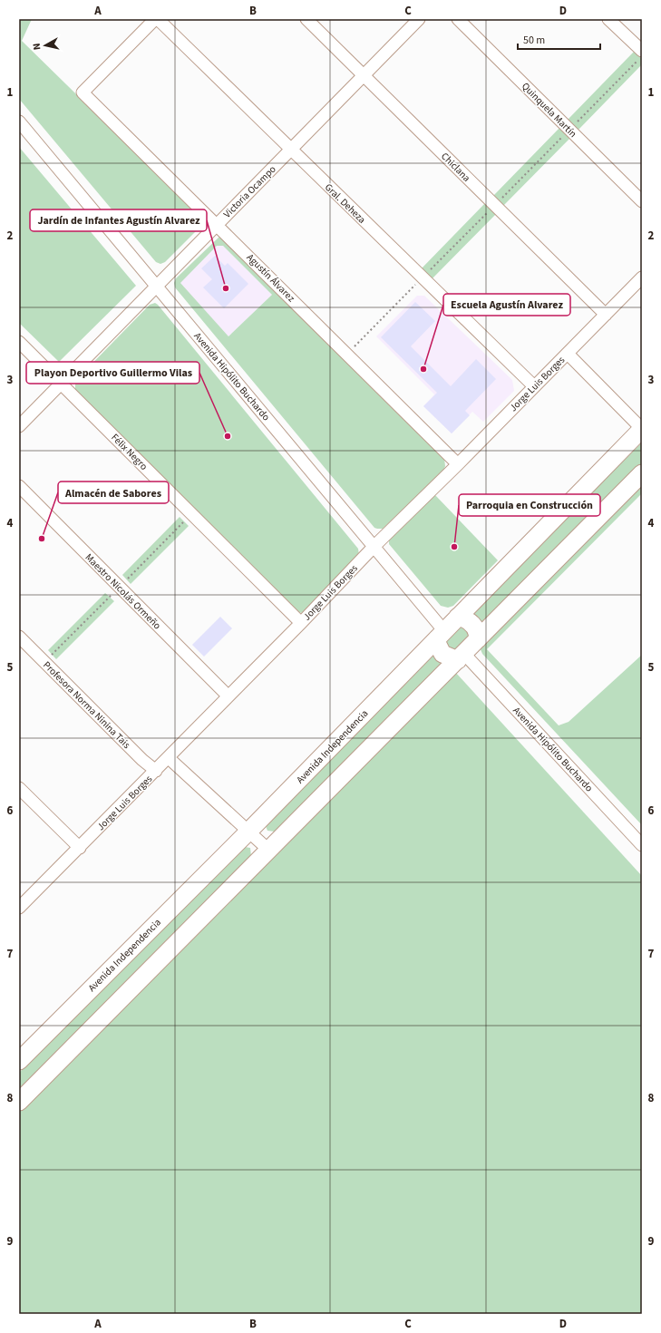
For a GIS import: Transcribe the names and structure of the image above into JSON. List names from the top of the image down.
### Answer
{
  "streets": {
    "main road": ["Avenida Independencia"],
    "street": [
      "Quinquela Martín",
      "Chiclana",
      "Victoria Ocampo",
      "Gral. Deheza",
      "Agustín Álvarez",
      "Avenida Hipólito Buchardo",
      "Jorge Luis Borges",
      "Félix Negro",
      "Maestro Nicolás Ormeño",
      "Profesora Norma Ninina Tais"
    ]
  },
  "crossings": [
    ["Chiclana", "Victoria Ocampo"],
    ["Chiclana", "Jorge Luis Borges"],
    ["Victoria Ocampo", "Gral. Deheza"],
    ["Victoria Ocampo", "Agustín Álvarez"],
    ["Victoria Ocampo", "Avenida Hipólito Buchardo"],
    ["Victoria Ocampo", "Félix Negro"],
    ["Gral. Deheza", "Jorge Luis Borges"],
    ["Agustín Álvarez", "Jorge Luis Borges"],
    ["Avenida Hipólito Buchardo", "Jorge Luis Borges"],
    ["Avenida Hipólito Buchardo", "Avenida Independencia"],
    ["Jorge Luis Borges", "Félix Negro"],
    ["Jorge Luis Borges", "Maestro Nicolás Ormeño"],
    ["Jorge Luis Borges", "Profesora Norma Ninina Tais"]
  ],
  "places": [
    "Jardín de Infantes Agustín Alvarez",
    "Escuela Agustín Alvarez",
    "Playon Deportivo Guillermo Vilas",
    "Almacén de Sabores",
    "Parroquia en Construcción"
  ],
  "scale_bar": "50 m",
  "north": "left",
  "grid": {
    "columns": [
      "A",
      "B",
      "C",
      "D"
    ],
    "rows": [
      "1",
      "2",
      "3",
      "4",
      "5",
      "6",
      "7",
      "8",
      "9"
    ]
  }
}
